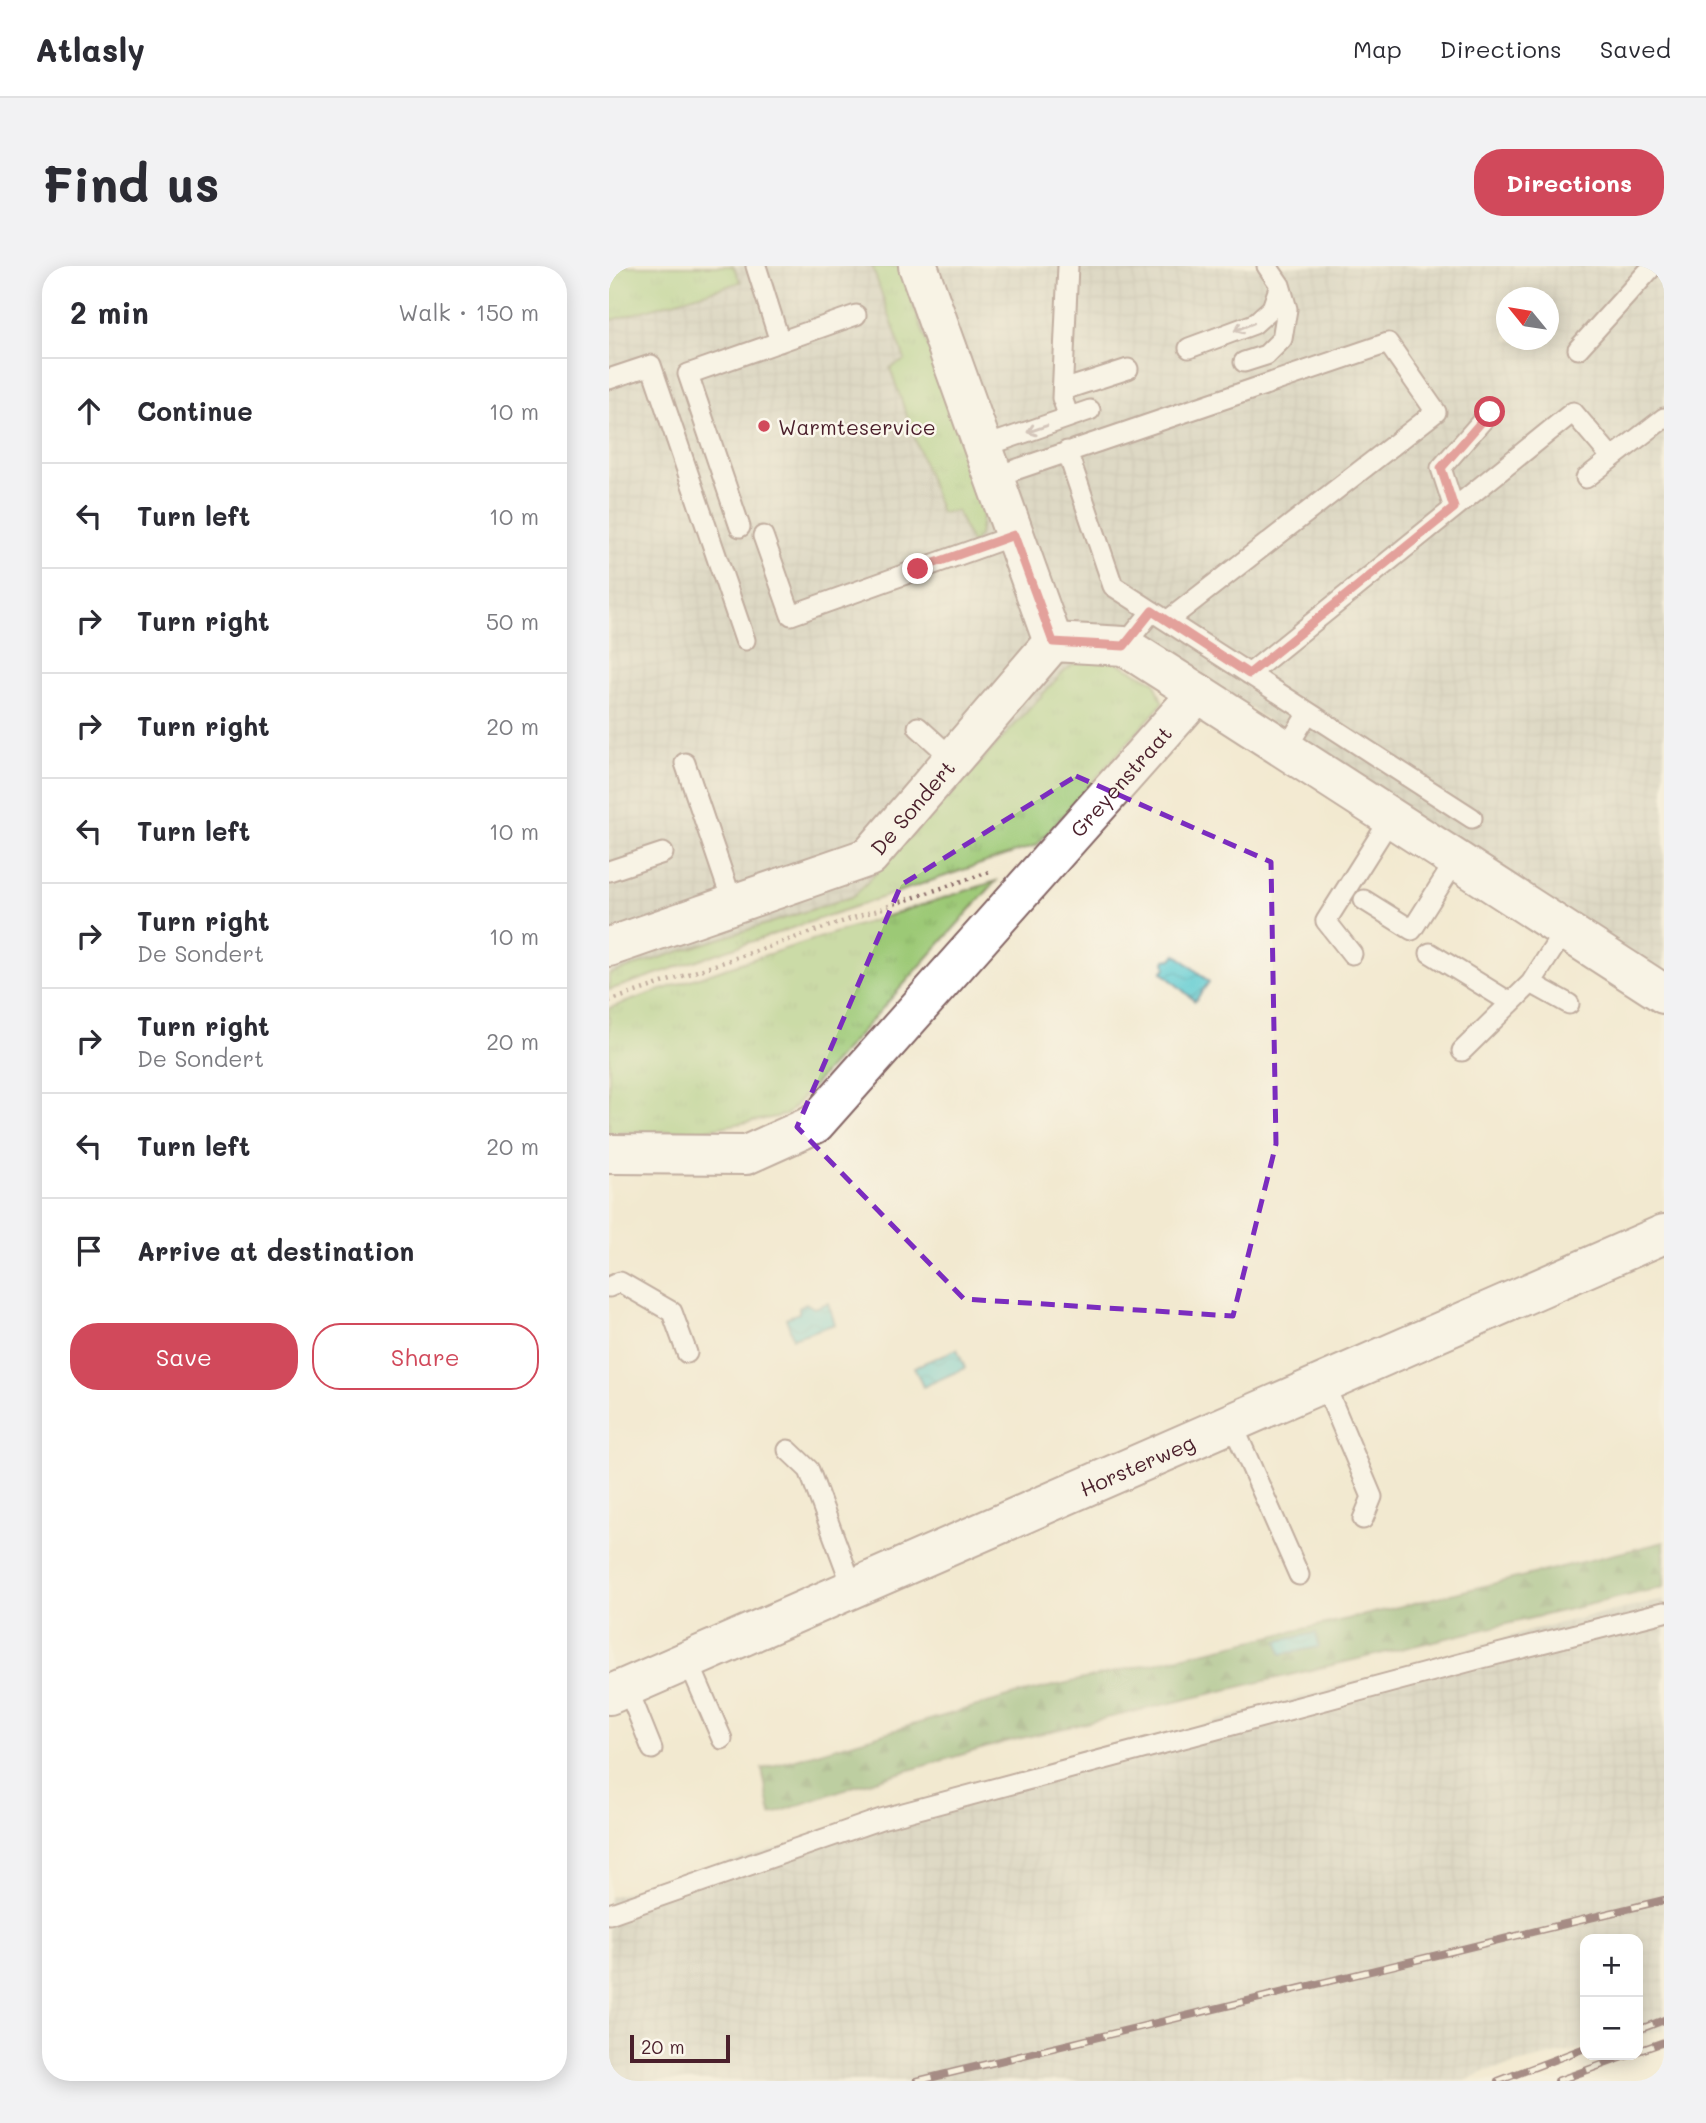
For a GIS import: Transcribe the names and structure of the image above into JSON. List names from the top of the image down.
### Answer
{
  "streets": {
    "street": ["Greyenstraat", "De Sondert", "Horsterweg"]
  },
  "places": ["Warmteservice"],
  "scale_bar": "20 m",
  "north": "top left",
  "page": {
    "header": "Atlasly",
    "nav": ["Map", "Directions", "Saved"],
    "buttons": [
      "Directions",
      ["Save", "Share"]
    ],
    "title": "Find us",
    "heading": ["2 min", "Walk · 150 m"],
    "list": [
      ["Continue", "10 m"],
      ["Turn left", "10 m"],
      ["Turn right", "50 m"],
      ["Turn right", "20 m"],
      ["Turn left", "10 m"],
      ["Turn right", "De Sondert", "10 m"],
      ["Turn right", "De Sondert", "20 m"],
      ["Turn left", "20 m"],
      "Arrive at destination"
    ],
    "map_buttons": ["+", "−"],
    "scale": "20 m"
  }
}
